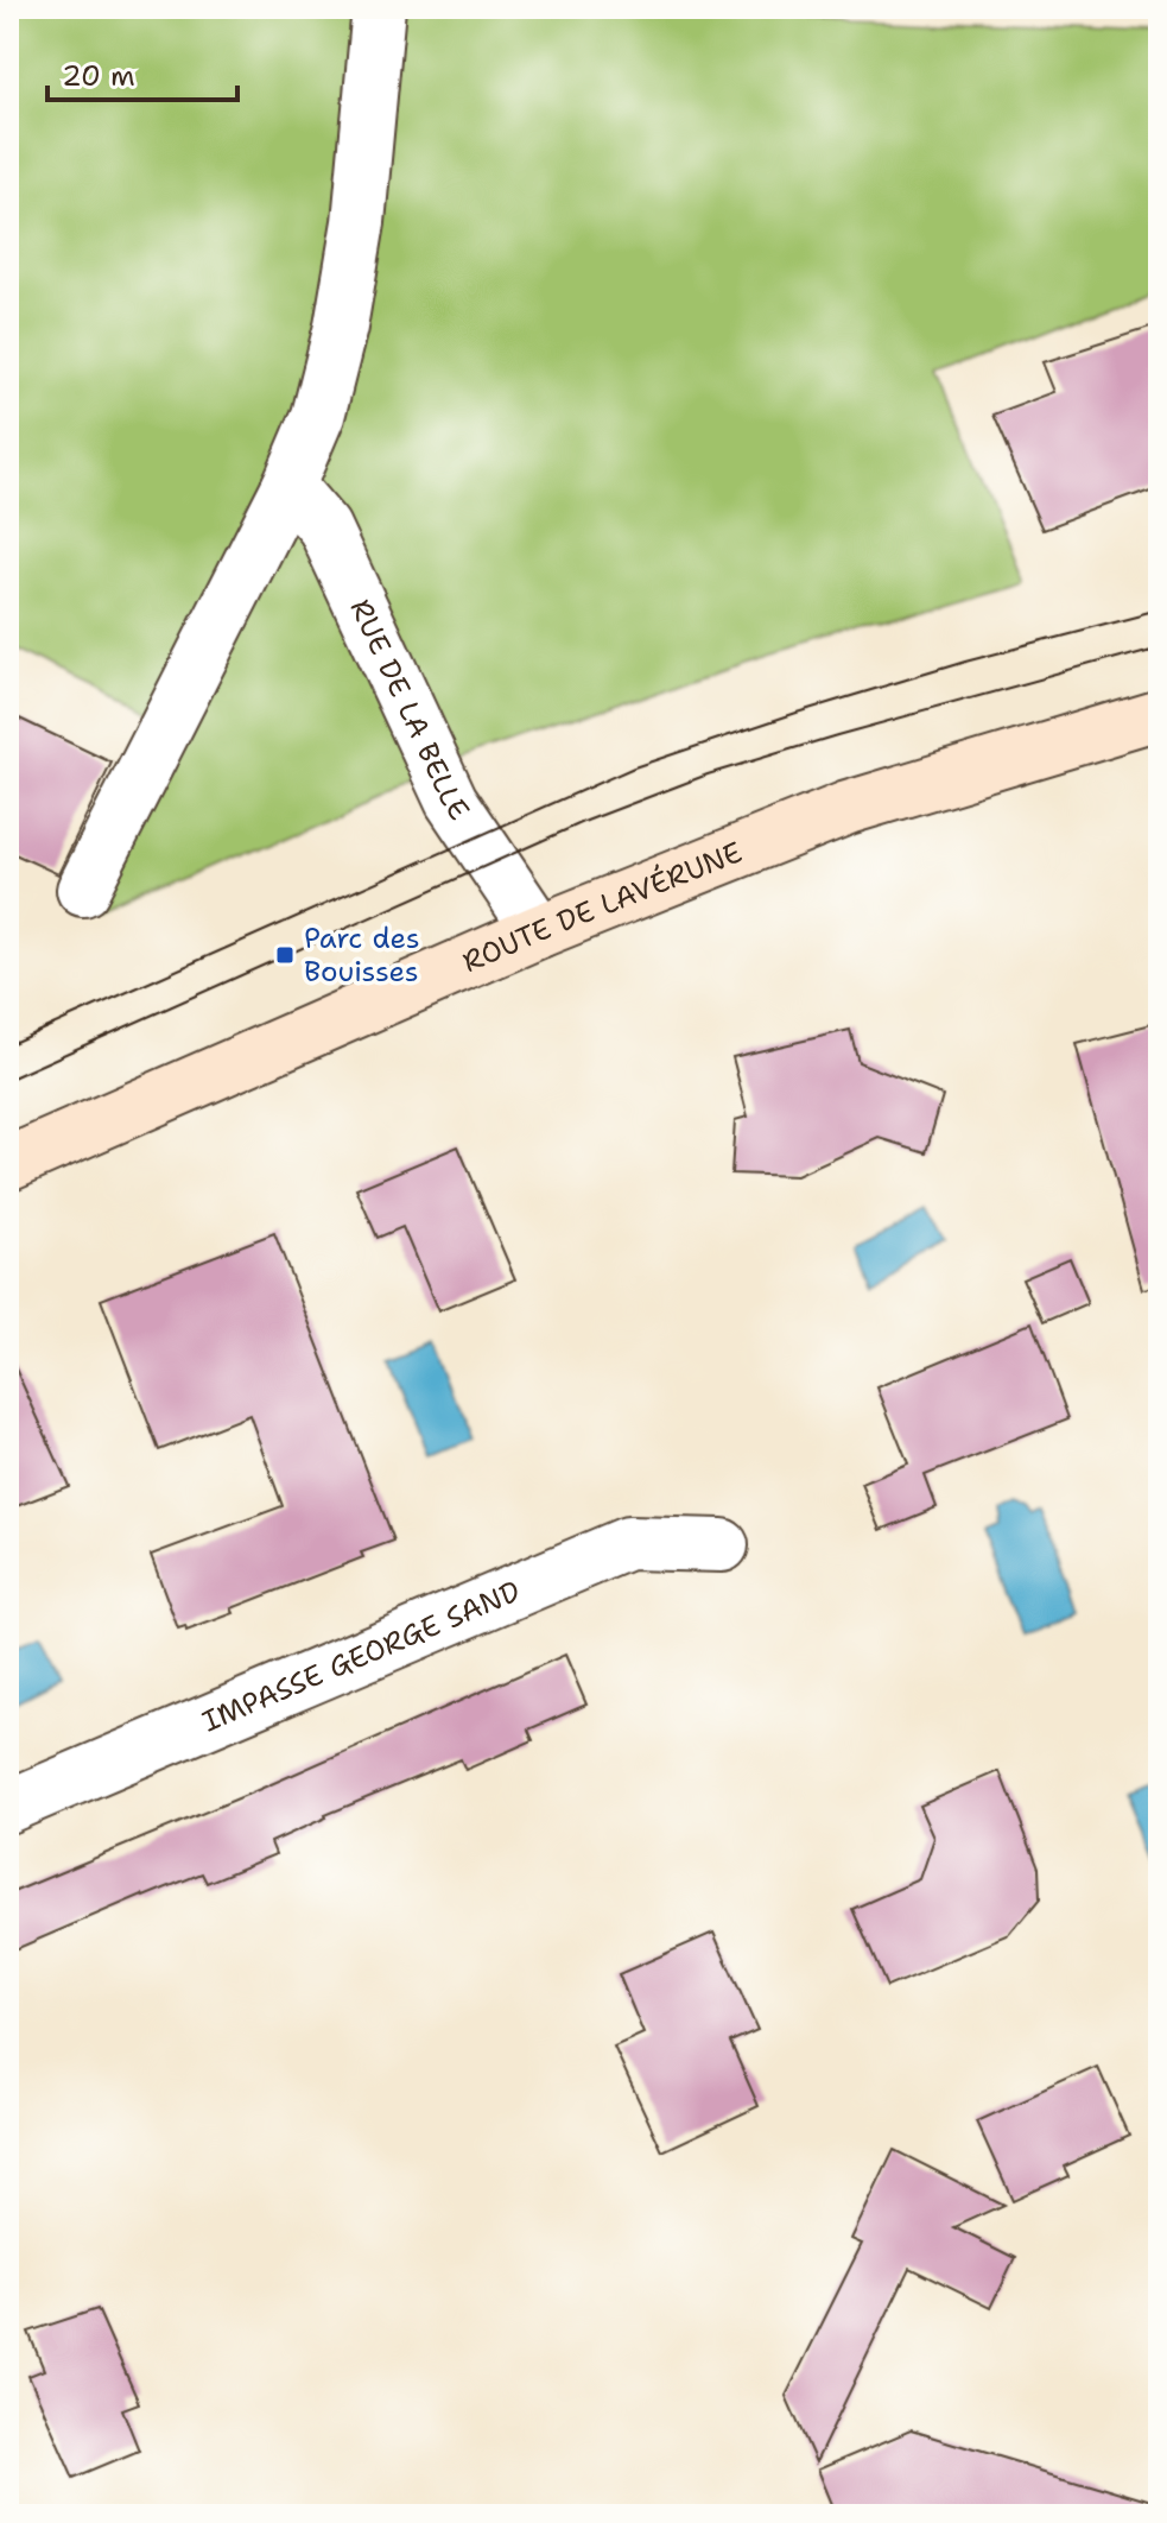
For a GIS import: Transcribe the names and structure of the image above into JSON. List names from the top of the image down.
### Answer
{
  "streets": {
    "main road": ["ROUTE DE LAVÉRUNE"],
    "street": ["RUE DE LA BELLE", "IMPASSE GEORGE SAND"]
  },
  "crossings": [
    ["RUE DE LA BELLE", "ROUTE DE LAVÉRUNE"]
  ],
  "places": {
    "transit": ["Parc des Bouisses"]
  },
  "scale_bar": "20 m"
}
